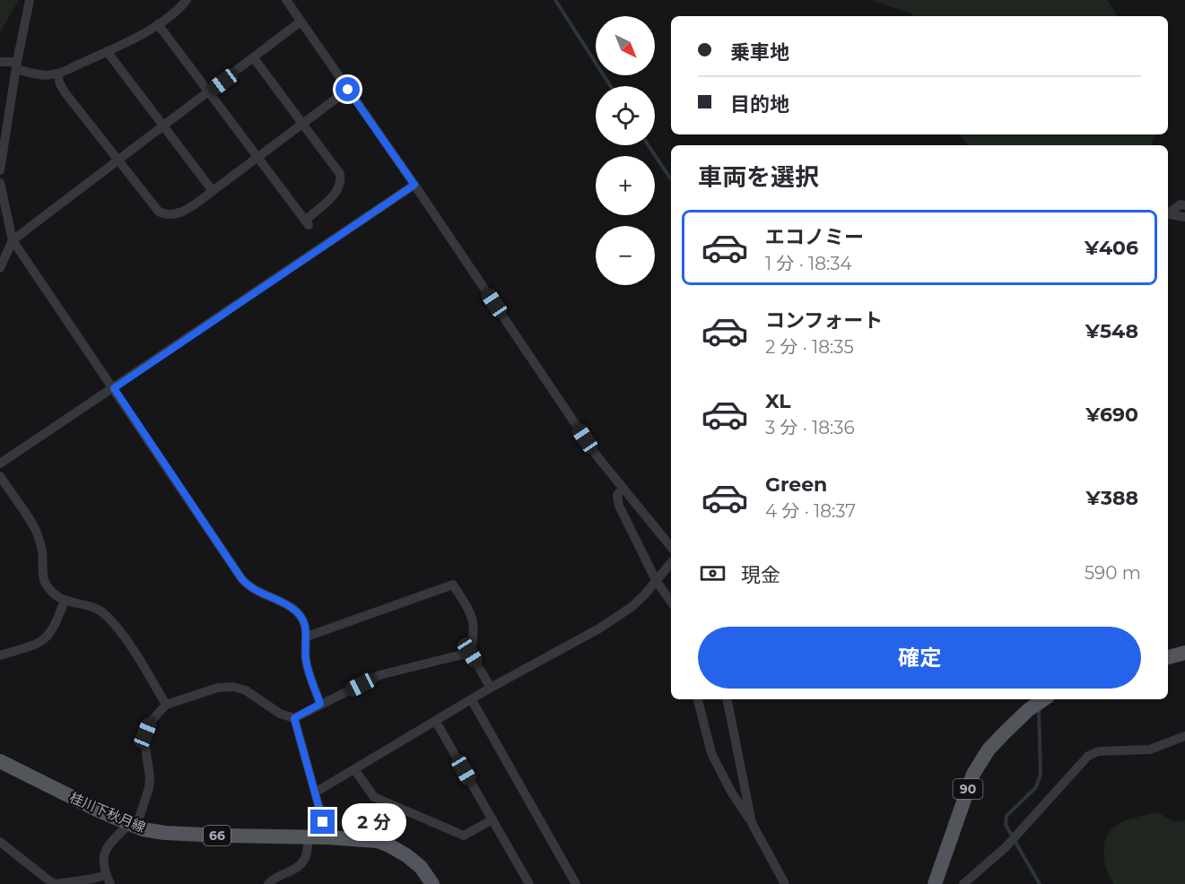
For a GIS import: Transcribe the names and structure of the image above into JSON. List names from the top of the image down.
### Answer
{
  "streets": {
    "main road": ["90", "桂川下秋月線", "66"]
  },
  "north": "bottom right",
  "page": {
    "map_buttons": ["+", "−"],
    "banner": ["乗車地", "目的地"],
    "heading": "車両を選択",
    "list": [
      {
        "name": "エコノミー",
        "note": "1 分 · 18:34",
        "value": "¥406"
      },
      {
        "name": "コンフォート",
        "note": "2 分 · 18:35",
        "value": "¥548"
      },
      {
        "name": "XL",
        "note": "3 分 · 18:36",
        "value": "¥690"
      },
      {
        "name": "Green",
        "note": "4 分 · 18:37",
        "value": "¥388"
      }
    ],
    "pay": ["現金", "590 m"],
    "buttons": "確定",
    "bubble": "2 分"
  }
}
